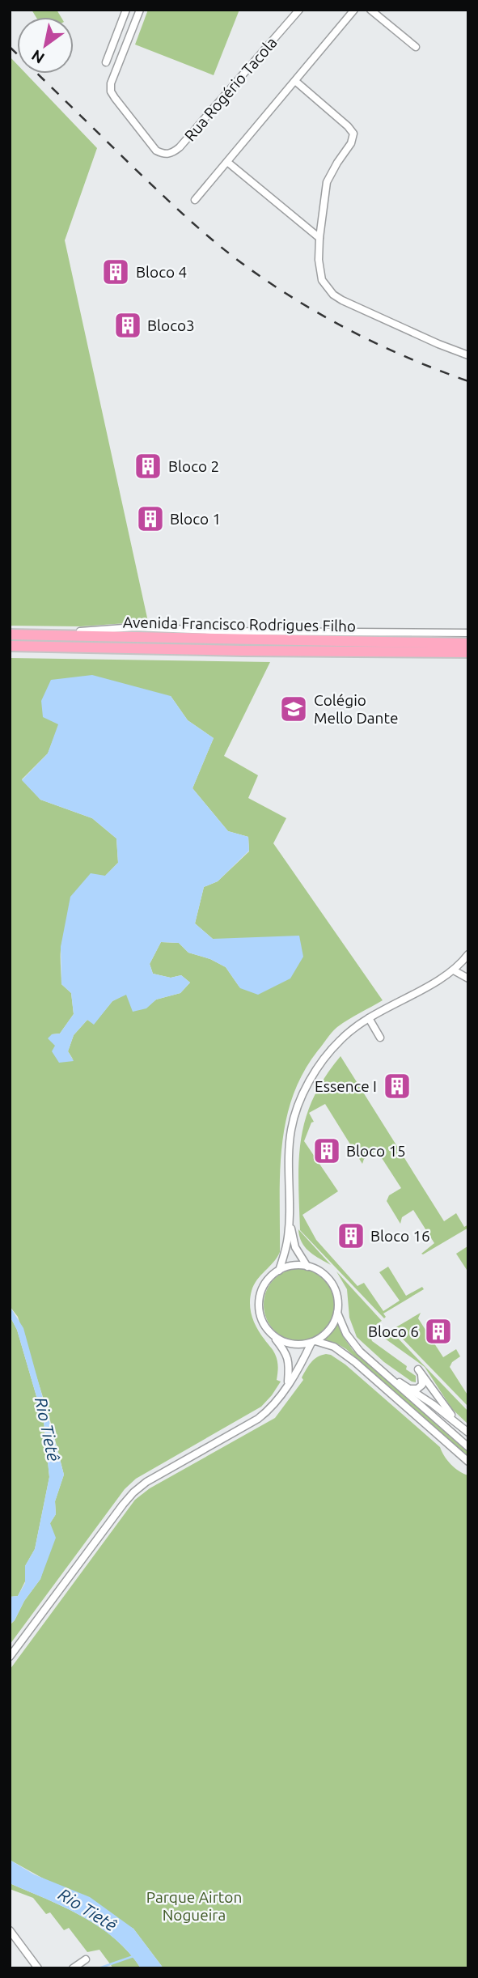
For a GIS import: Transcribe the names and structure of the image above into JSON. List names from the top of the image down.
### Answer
{
  "streets": {
    "main road": ["Avenida Francisco Rodrigues Filho"],
    "street": ["Rua Rogério Tacola"]
  },
  "water": ["Rio Tietê"],
  "parks": ["Parque Airton Nogueira"],
  "places": {
    "building": [
      "Bloco 4",
      "Bloco3",
      "Bloco 2",
      "Bloco 1",
      "Essence I",
      "Bloco 15",
      "Bloco 16",
      "Bloco 6"
    ],
    "school or university": ["Colégio Mello Dante"]
  },
  "north": "bottom left"
}
